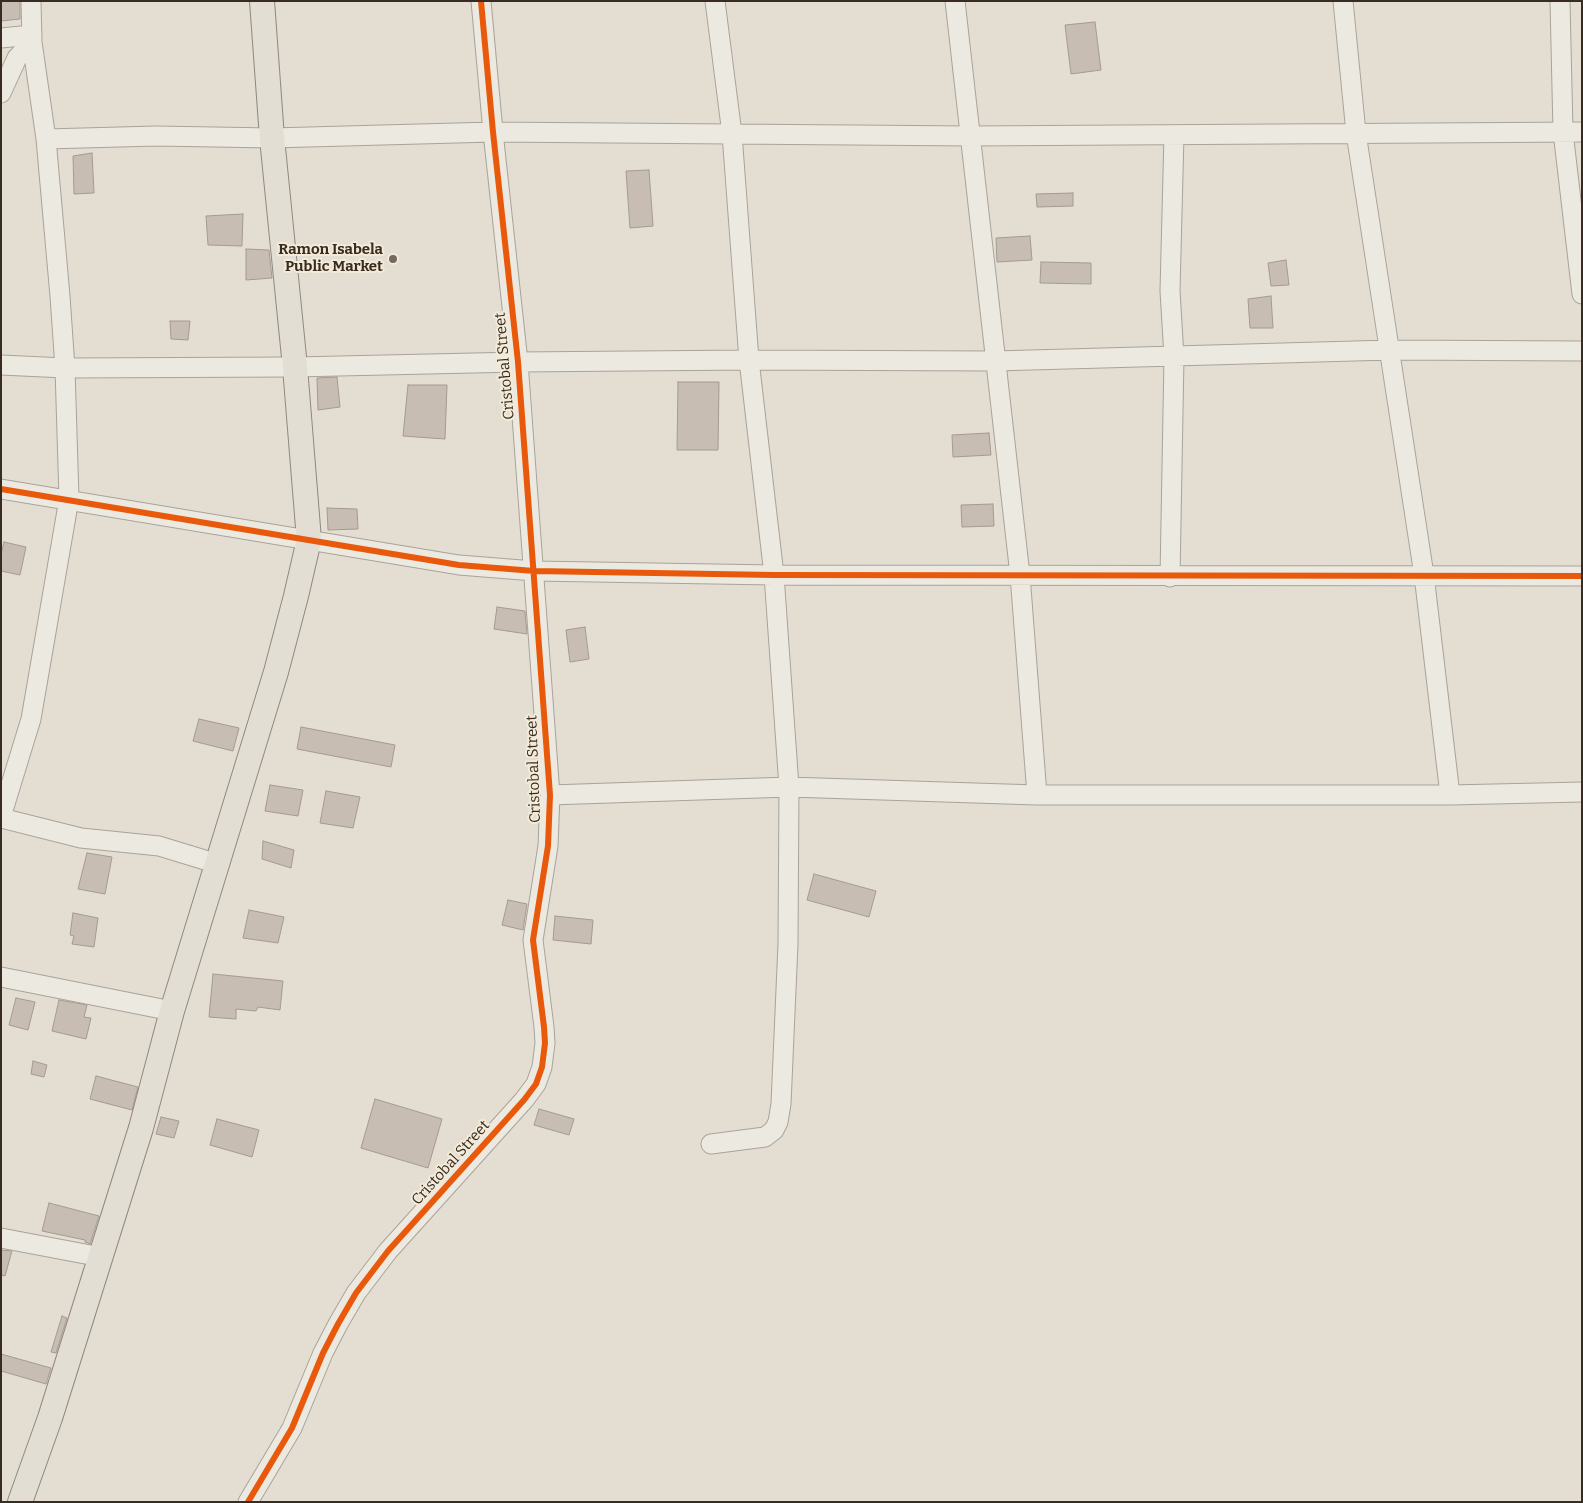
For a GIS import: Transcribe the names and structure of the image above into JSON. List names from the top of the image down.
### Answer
{
  "streets": {
    "street": ["Cristobal Street"]
  },
  "places": ["Ramon Isabela Public Market"]
}
